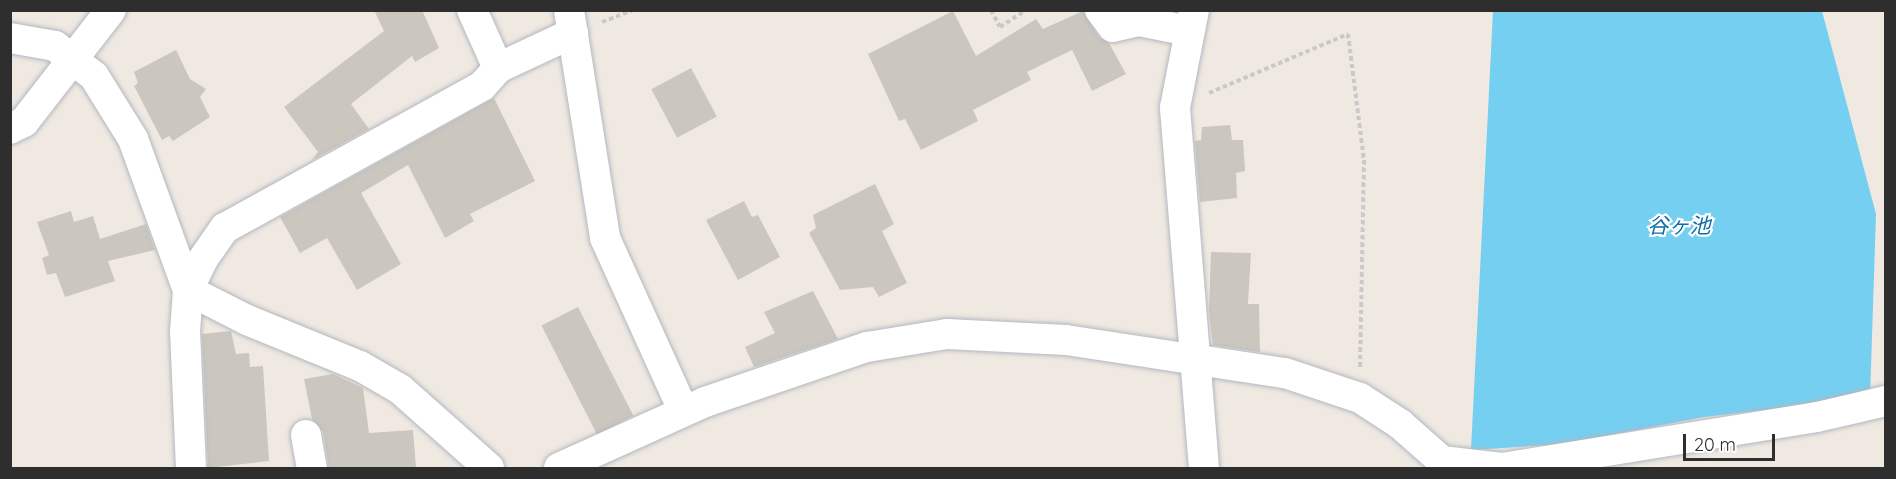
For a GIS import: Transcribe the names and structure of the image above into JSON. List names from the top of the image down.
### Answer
{
  "water": ["谷ヶ池"],
  "scale_bar": "20 m"
}
